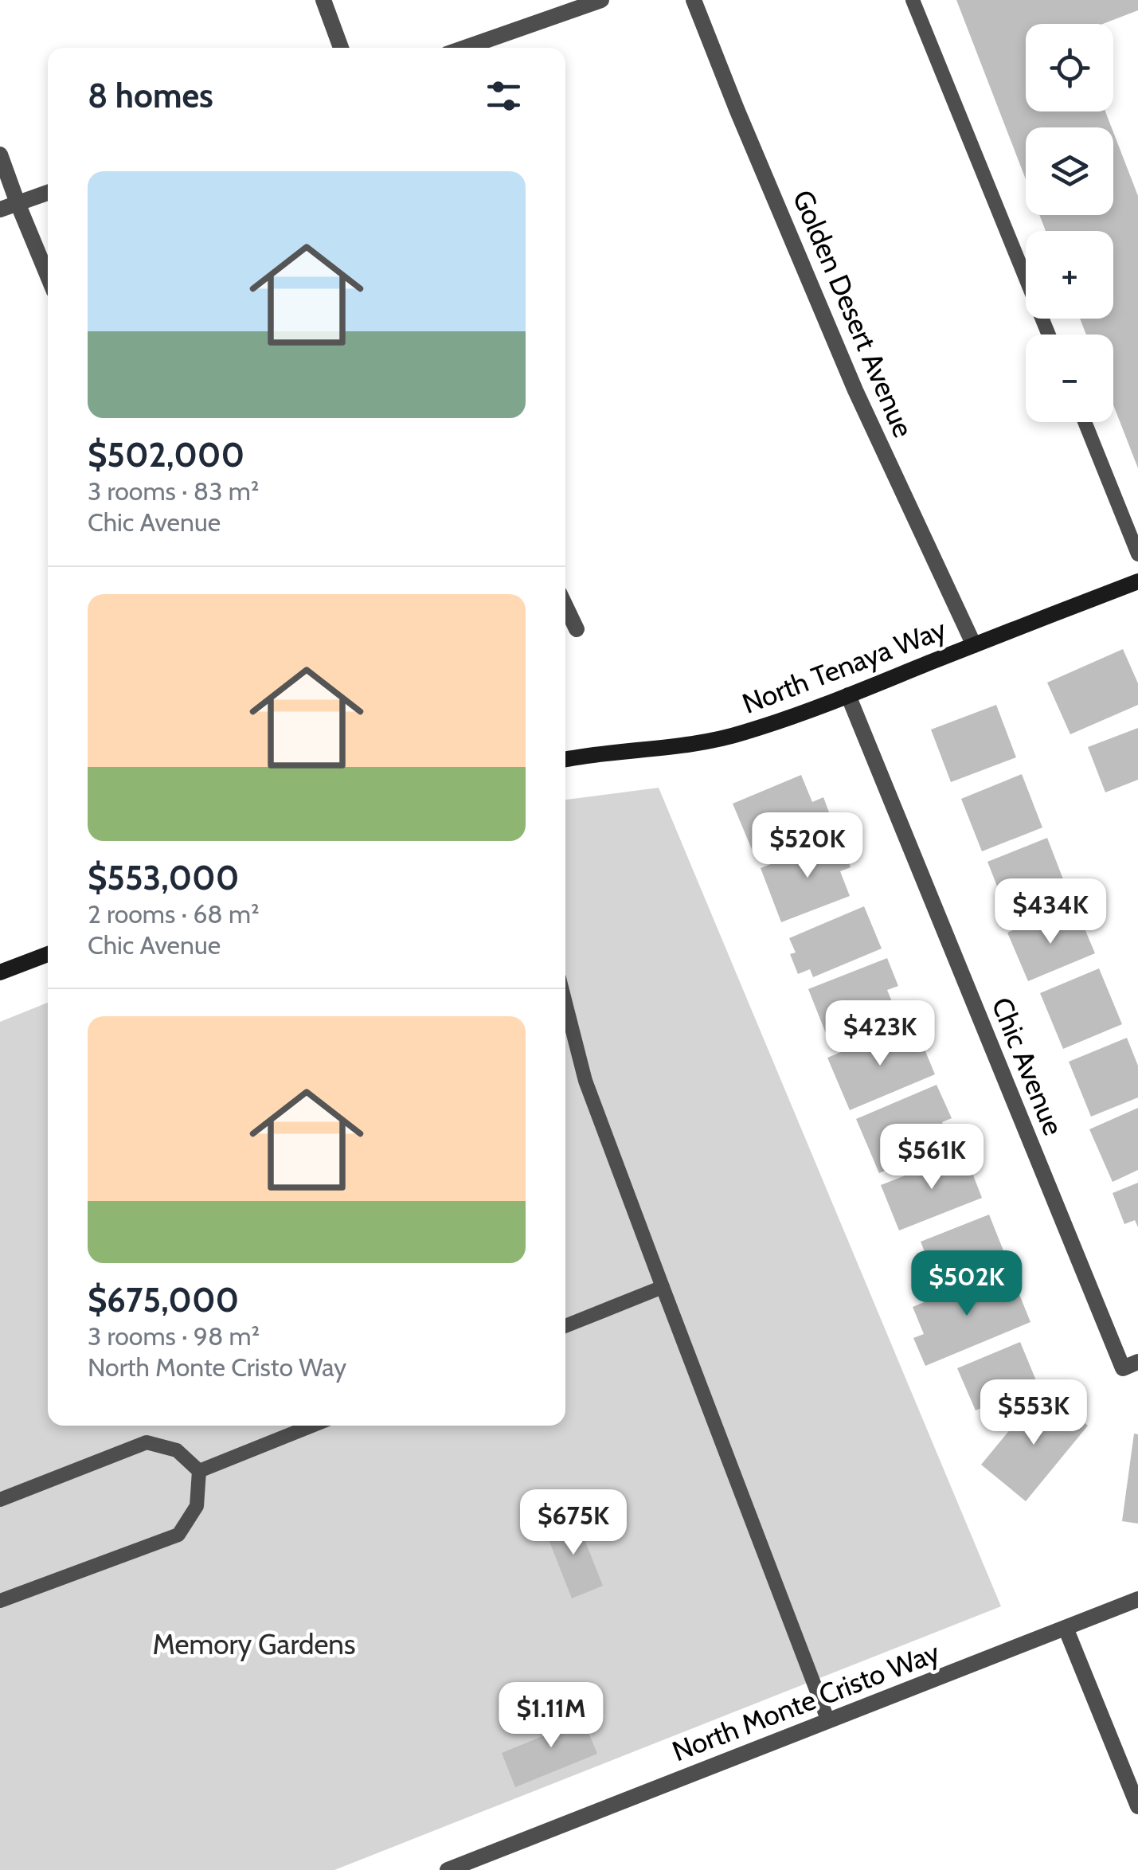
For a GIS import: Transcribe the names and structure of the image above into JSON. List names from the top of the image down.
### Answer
{
  "streets": {
    "main road": ["North Tenaya Way"],
    "street": ["Golden Desert Avenue", "Chic Avenue", "North Monte Cristo Way"]
  },
  "crossings": [
    ["Golden Desert Avenue", "North Tenaya Way"],
    ["North Tenaya Way", "Chic Avenue"]
  ],
  "parks": ["Memory Gardens"],
  "page": {
    "map_buttons": ["+", "−"],
    "heading": "8 homes",
    "list": [
      {
        "name": "$502,000",
        "note": "3 rooms · 83 m² · Chic Avenue"
      },
      {
        "name": "$553,000",
        "note": "2 rooms · 68 m² · Chic Avenue"
      },
      {
        "name": "$675,000",
        "note": "3 rooms · 98 m² · North Monte Cristo Way"
      }
    ],
    "price": [
      "$520K",
      "$434K",
      "$423K",
      "$561K",
      "$502K",
      "$553K",
      "$675K",
      "$1.11M"
    ]
  }
}
